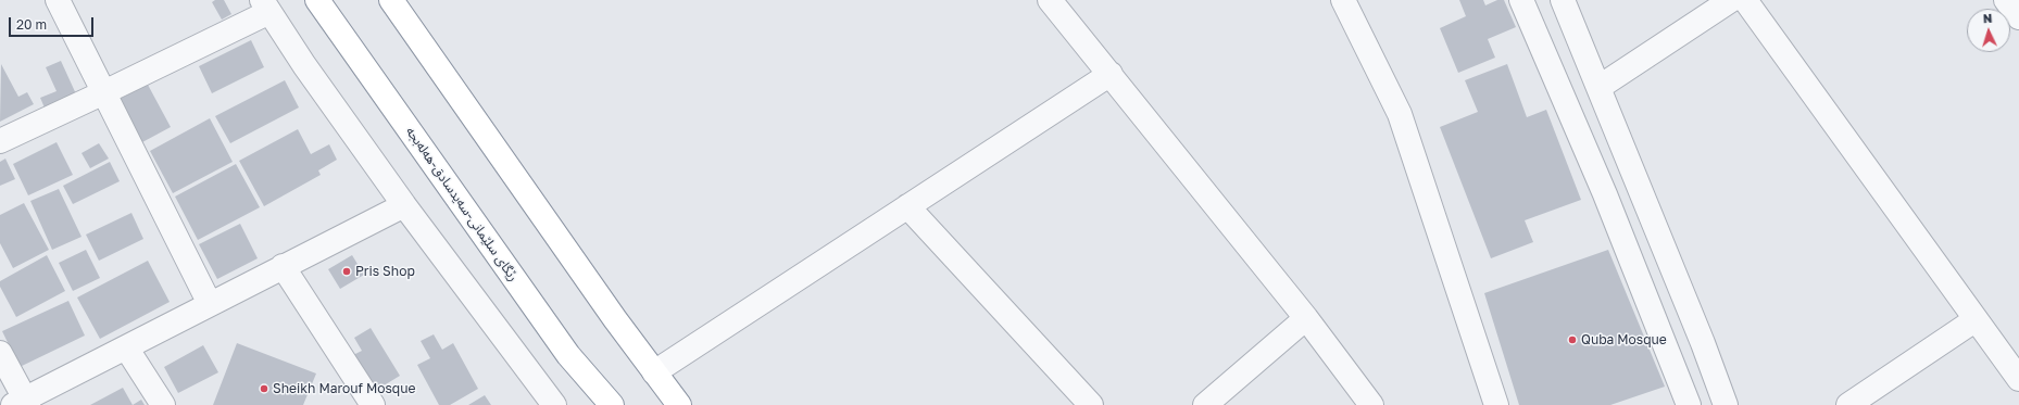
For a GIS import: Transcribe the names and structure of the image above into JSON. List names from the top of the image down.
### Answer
{
  "streets": {
    "highway": ["رێگای سلێمانی-سەیدسادق-هەلەبجە"]
  },
  "places": ["Pris Shop", "Quba Mosque", "Sheikh Marouf Mosque"],
  "scale_bar": "20 m",
  "north": "top"
}
